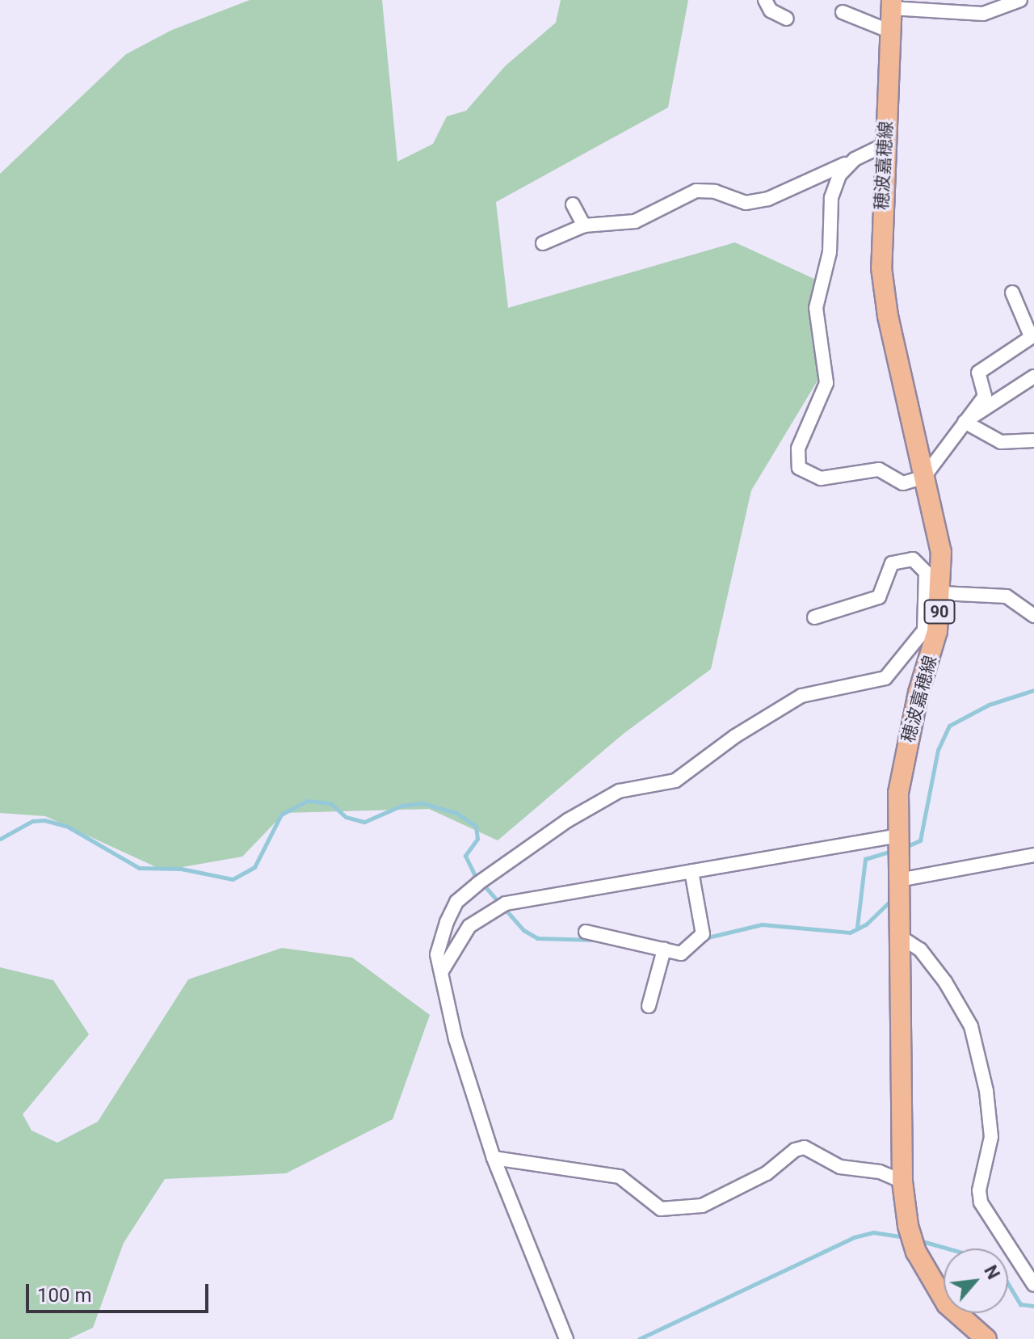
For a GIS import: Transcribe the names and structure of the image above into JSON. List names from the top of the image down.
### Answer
{
  "streets": {
    "main road": ["穂波嘉穂線", "90"]
  },
  "scale_bar": "100 m",
  "north": "top right"
}
